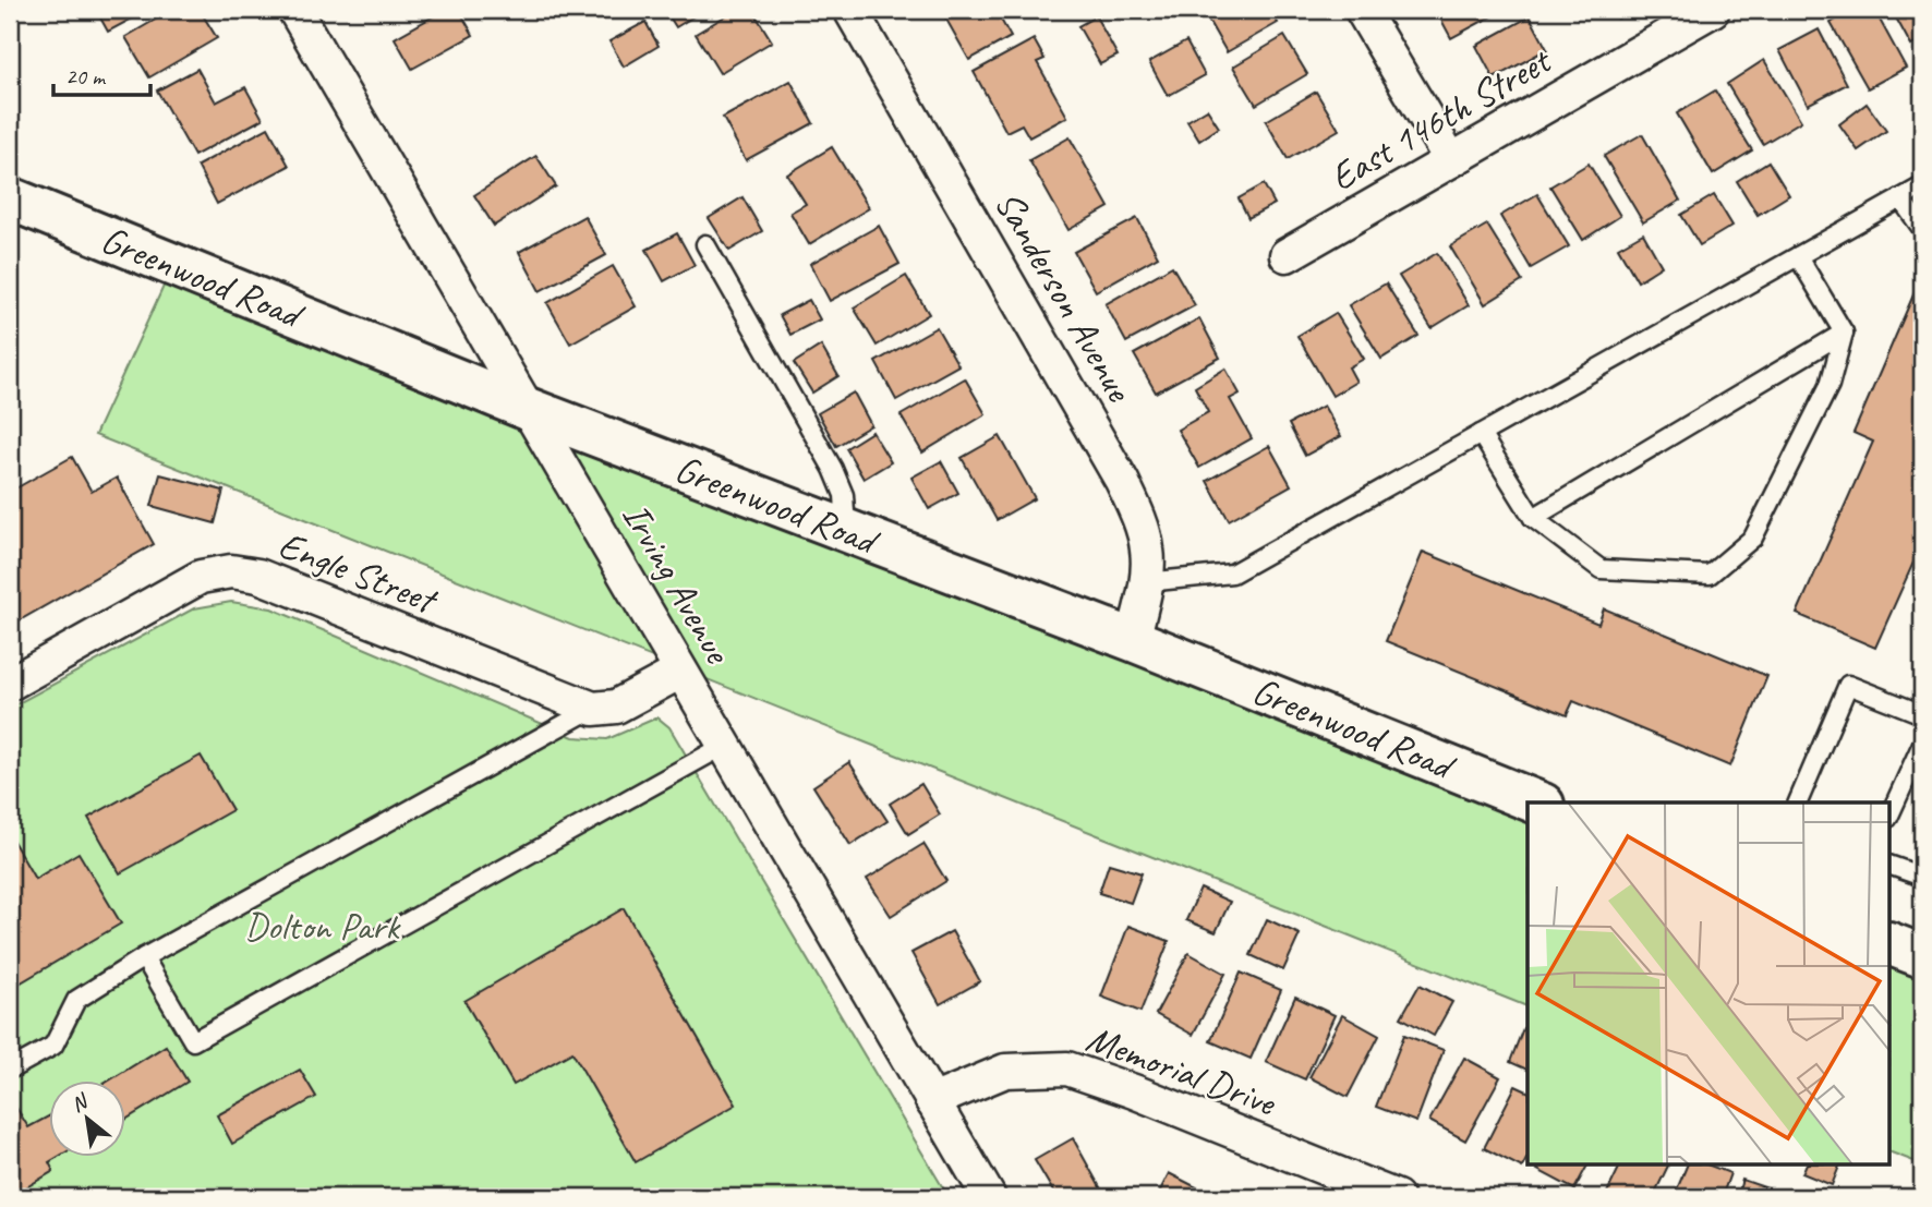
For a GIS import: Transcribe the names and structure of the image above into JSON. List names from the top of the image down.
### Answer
{
  "streets": {
    "street": [
      "East 146th Street",
      "Greenwood Road",
      "Sanderson Avenue",
      "Engle Street",
      "Irving Avenue",
      "Memorial Drive"
    ]
  },
  "crossings": [
    ["Greenwood Road", "Sanderson Avenue"],
    ["Greenwood Road", "Irving Avenue"],
    ["Irving Avenue", "Memorial Drive"]
  ],
  "parks": ["Dolton Park"],
  "scale_bar": "20 m",
  "north": "top left"
}
